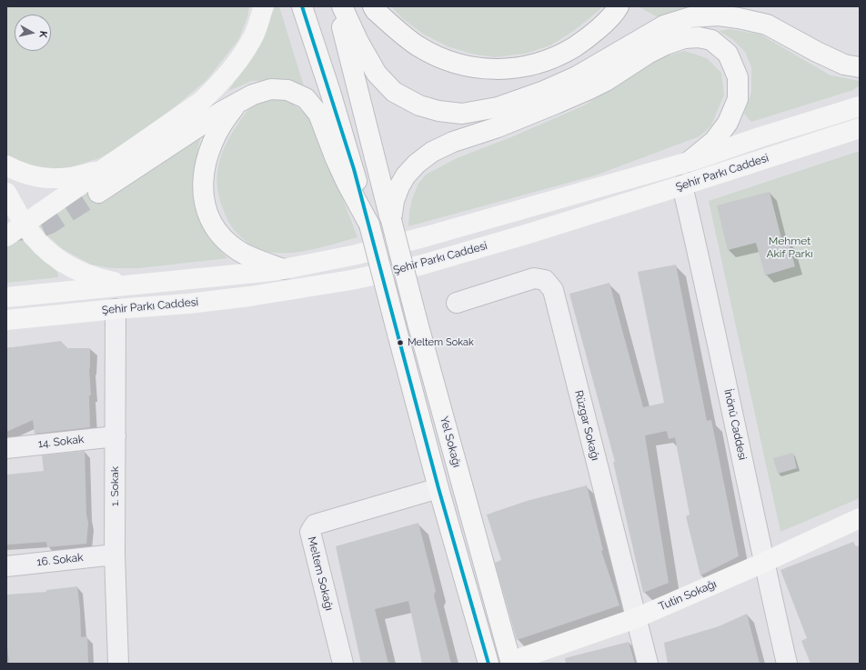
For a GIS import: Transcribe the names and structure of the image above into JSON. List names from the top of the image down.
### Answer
{
  "streets": {
    "main road": ["Şehir Parkı Caddesi", "Yel Sokağı", "Tutin Sokağı"],
    "street": [
      "İnönü Caddesi",
      "Rüzgar Sokağı",
      "14. Sokak",
      "1. Sokak",
      "16. Sokak",
      "Meltem Sokağı"
    ]
  },
  "crossings": [
    ["Şehir Parkı Caddesi", "İnönü Caddesi"],
    ["Şehir Parkı Caddesi", "1. Sokak"],
    ["İnönü Caddesi", "Tutin Sokağı"],
    ["Rüzgar Sokağı", "Tutin Sokağı"],
    ["14. Sokak", "1. Sokak"],
    ["Yel Sokağı", "Tutin Sokağı"],
    ["1. Sokak", "16. Sokak"]
  ],
  "parks": ["Mehmet Akif Parkı"],
  "places": ["Meltem Sokak"],
  "north": "right"
}
